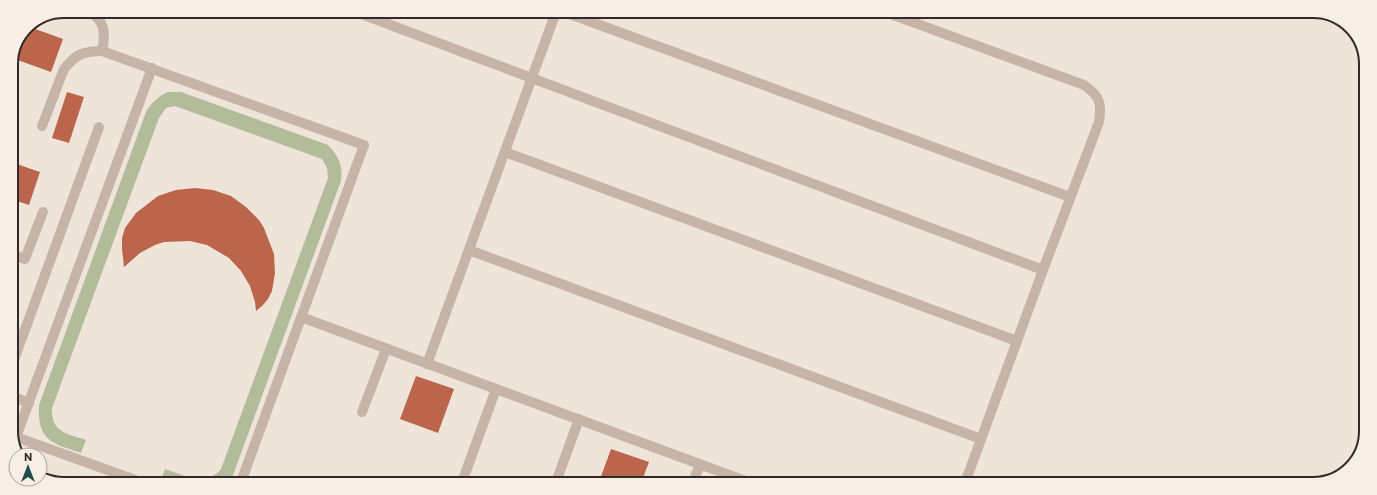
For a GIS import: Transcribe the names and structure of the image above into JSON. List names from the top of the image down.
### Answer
{
  "north": "top"
}
